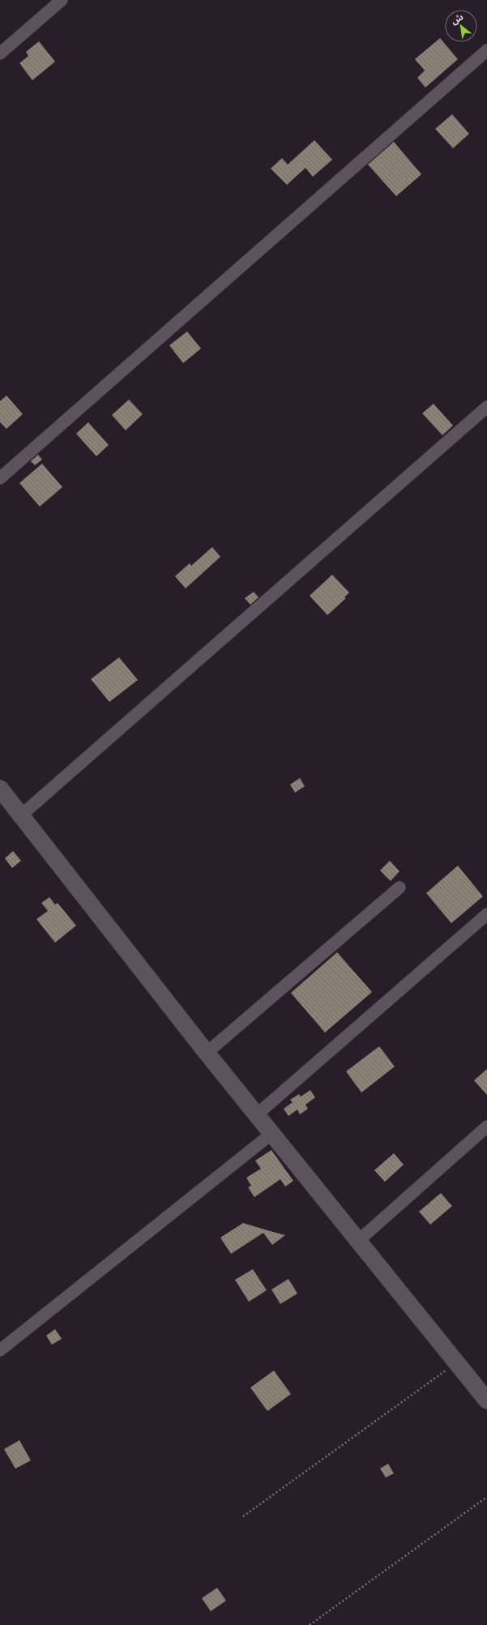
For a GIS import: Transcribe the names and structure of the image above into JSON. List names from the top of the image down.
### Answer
{
  "north": "top left"
}
